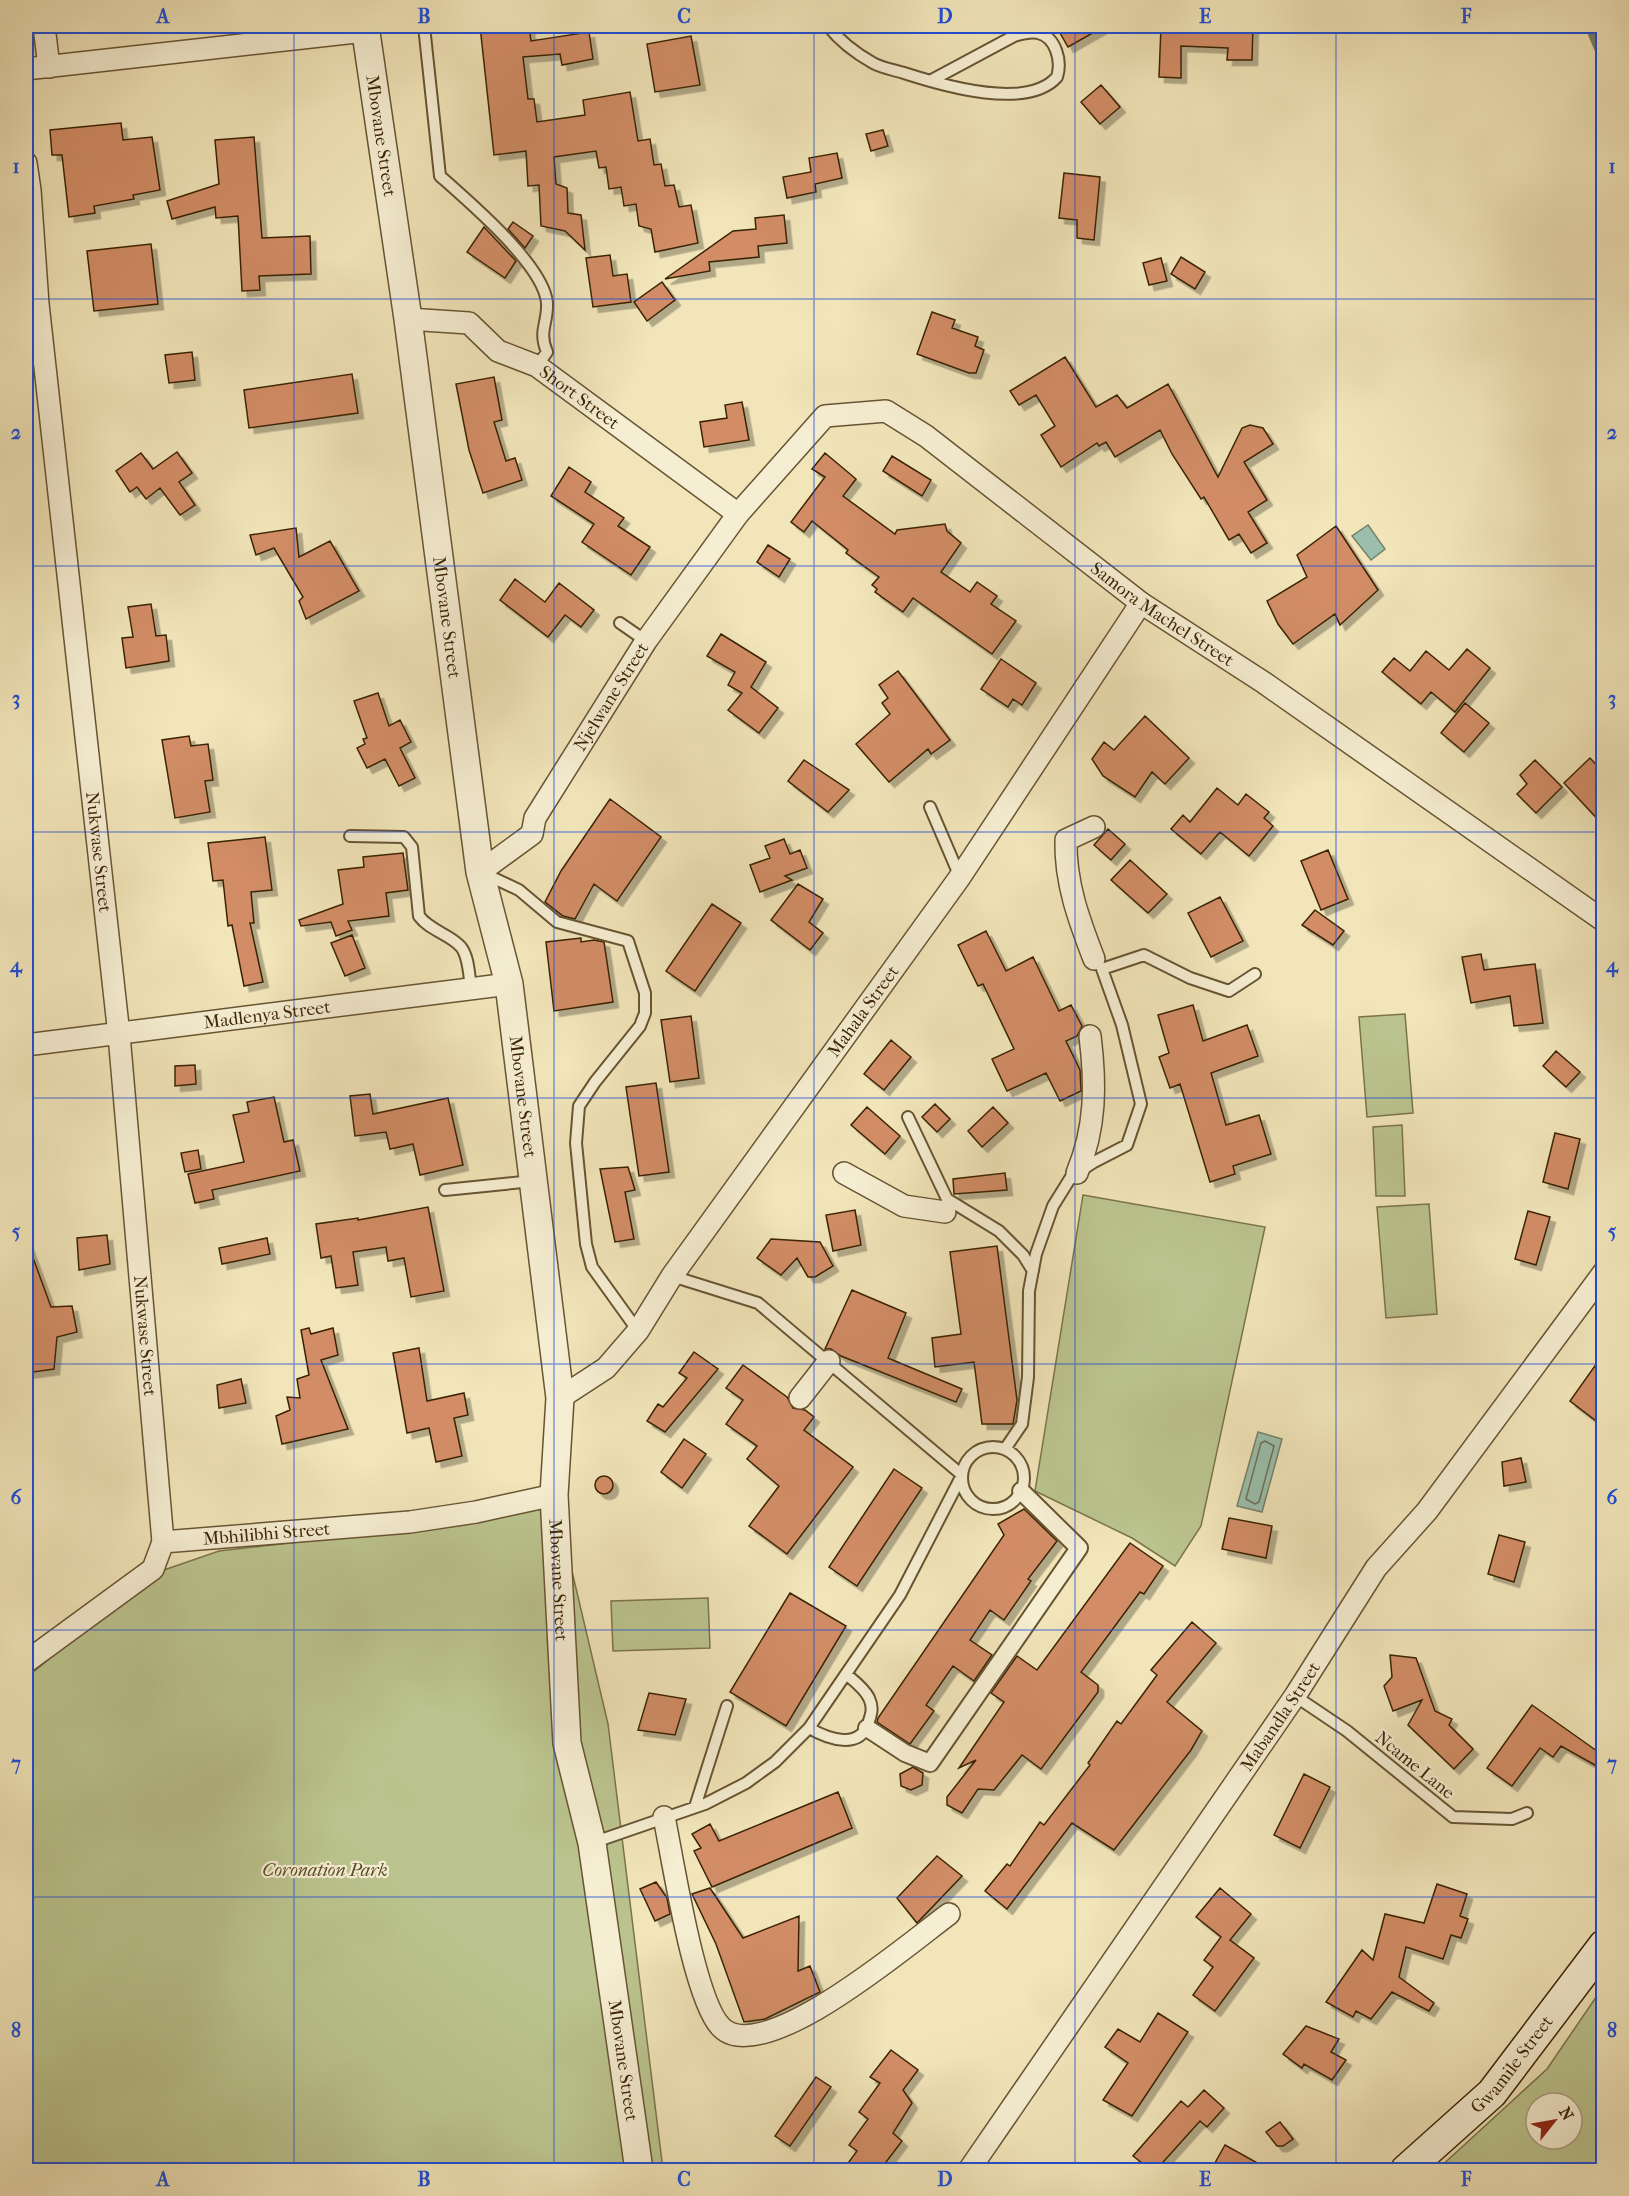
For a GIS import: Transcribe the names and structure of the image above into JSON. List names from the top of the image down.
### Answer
{
  "streets": {
    "main road": ["Gwamile Street"],
    "street": [
      "Mbovane Street",
      "Short Street",
      "Samora Machel Street",
      "Njelwane Street",
      "Nukwase Street",
      "Mahala Street",
      "Madlenya Street",
      "Mbhilibhi Street",
      "Mabandla Street"
    ],
    "lane": ["Ncame Lane"]
  },
  "crossings": [
    ["Mbovane Street", "Short Street"],
    ["Mbovane Street", "Njelwane Street"],
    ["Mbovane Street", "Mahala Street"],
    ["Mbovane Street", "Madlenya Street"],
    ["Mbovane Street", "Mbhilibhi Street"],
    ["Short Street", "Samora Machel Street"],
    ["Short Street", "Njelwane Street"],
    ["Samora Machel Street", "Njelwane Street"],
    ["Samora Machel Street", "Mahala Street"],
    ["Nukwase Street", "Madlenya Street"],
    ["Nukwase Street", "Mbhilibhi Street"],
    ["Mabandla Street", "Ncame Lane"]
  ],
  "parks": ["Coronation Park"],
  "north": "top right",
  "grid": {
    "columns": [
      "A",
      "B",
      "C",
      "D",
      "E",
      "F"
    ],
    "rows": [
      "1",
      "2",
      "3",
      "4",
      "5",
      "6",
      "7",
      "8"
    ]
  }
}
